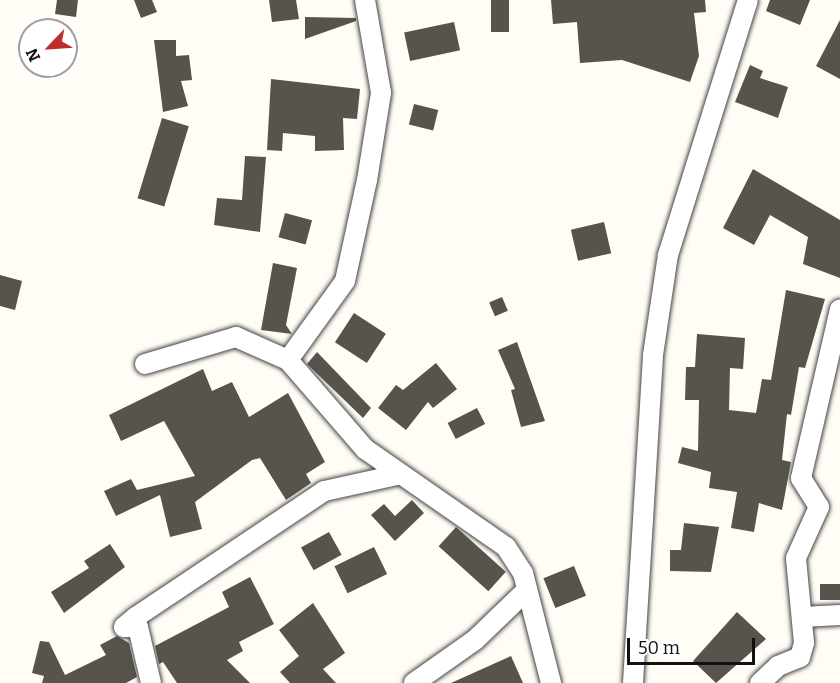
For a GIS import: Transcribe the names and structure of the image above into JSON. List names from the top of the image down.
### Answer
{
  "scale_bar": "50 m",
  "north": "bottom left"
}
